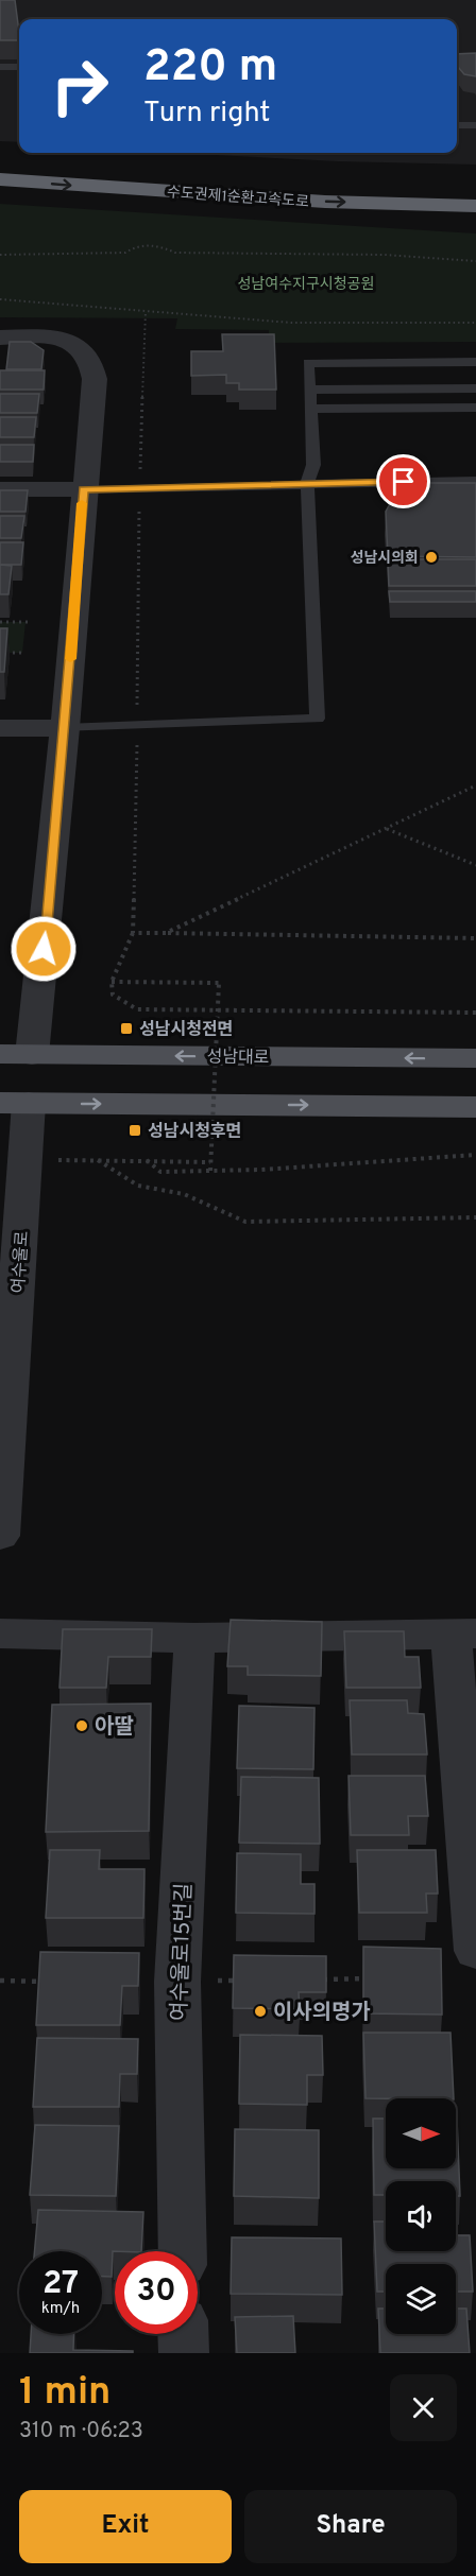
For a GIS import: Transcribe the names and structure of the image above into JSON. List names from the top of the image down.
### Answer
{
  "streets": {
    "highway": ["수도권제1순환고속도로"],
    "main road": ["성남대로"],
    "street": ["여수울로", "여수울로15번길"]
  },
  "parks": ["성남여수지구시청공원"],
  "places": {
    "other": ["성남시의회", "아딸", "이사의명가"],
    "transit": ["성남시청전면", "성남시청후면"]
  },
  "north": "right",
  "page": {
    "turn": ["220 m", "Turn right"],
    "speed": "27 km/h",
    "limit": "30",
    "heading": ["1 min", "310 m · 06:23"],
    "buttons": ["Exit", "Share"]
  }
}
